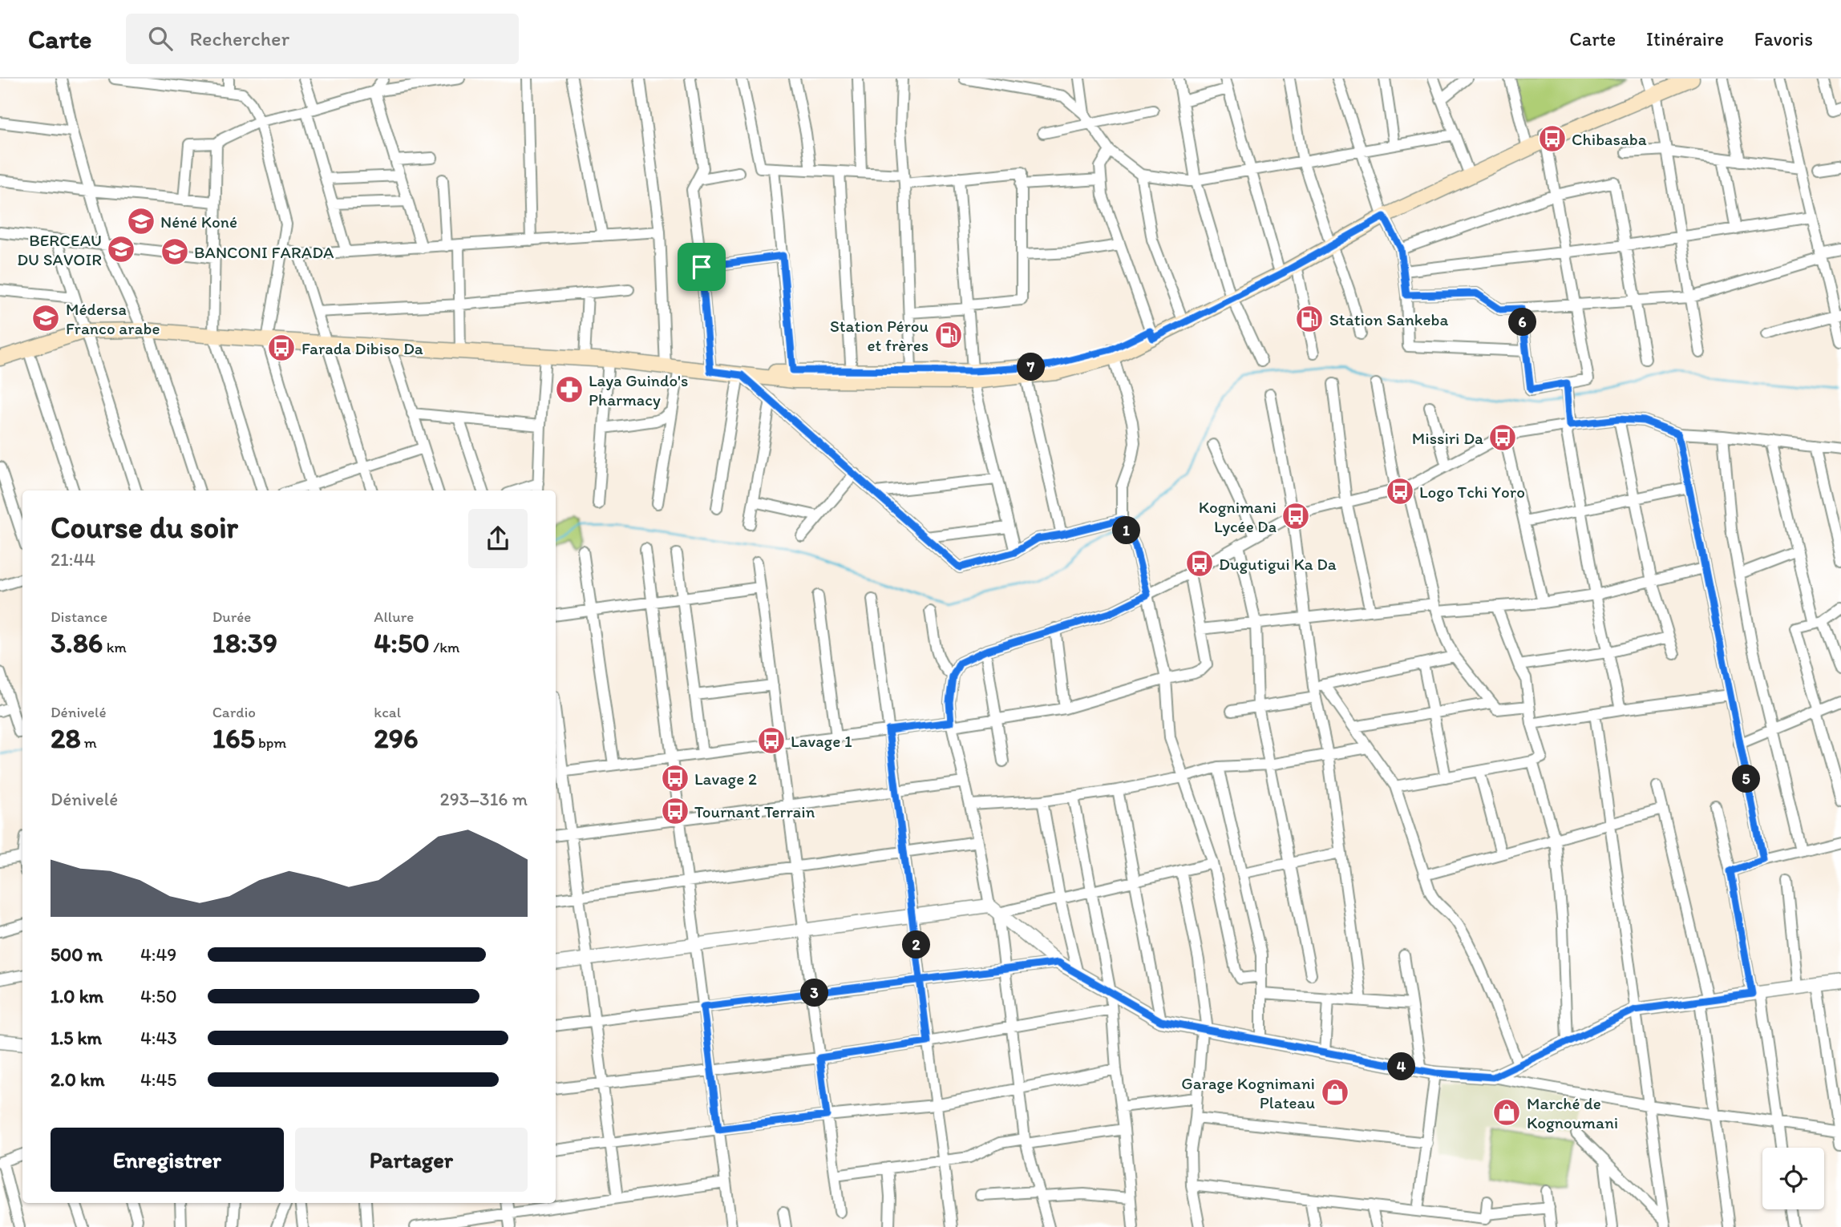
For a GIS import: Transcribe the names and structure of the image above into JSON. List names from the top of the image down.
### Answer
{
  "places": {
    "bus stop": [
      "Chibasaba",
      "Farada Dibiso Da",
      "Missiri Da",
      "Logo Tchi Yoro",
      "Kognimani Lycée Da",
      "Dugutigui Ka Da",
      "Lavage 1",
      "Lavage 2",
      "Tournant Terrain"
    ],
    "school or university": [
      "Néné Koné",
      "BERCEAU DU SAVOIR",
      "BANCONI FARADA",
      "Médersa Franco arabe"
    ],
    "fuel station": ["Station Sankeba", "Station Pérou et frères"],
    "pharmacy": ["Laya Guindo's Pharmacy"],
    "shop": ["Garage Kognimani Plateau", "Marché de Kognoumani"]
  },
  "page": {
    "header": "Carte",
    "search": "Rechercher",
    "nav": ["Carte", "Itinéraire", "Favoris"],
    "pins": [
      "6",
      "7",
      "1",
      "5",
      "2",
      "3",
      "4"
    ],
    "heading": ["Course du soir", "21:44"],
    "stats": [
      ["Distance", "3.86 km"],
      ["Durée", "18:39"],
      ["Allure", "4:50 /km"],
      ["Dénivelé", "28 m"],
      ["Cardio", "165 bpm"],
      ["kcal", "296"]
    ],
    "chart": ["Dénivelé", "293–316 m"],
    "list": [
      {
        "name": "500 m",
        "note": "4:49"
      },
      {
        "name": "1.0 km",
        "note": "4:50"
      },
      {
        "name": "1.5 km",
        "note": "4:43"
      },
      {
        "name": "2.0 km",
        "note": "4:45"
      }
    ],
    "buttons": ["Enregistrer", "Partager"]
  }
}
